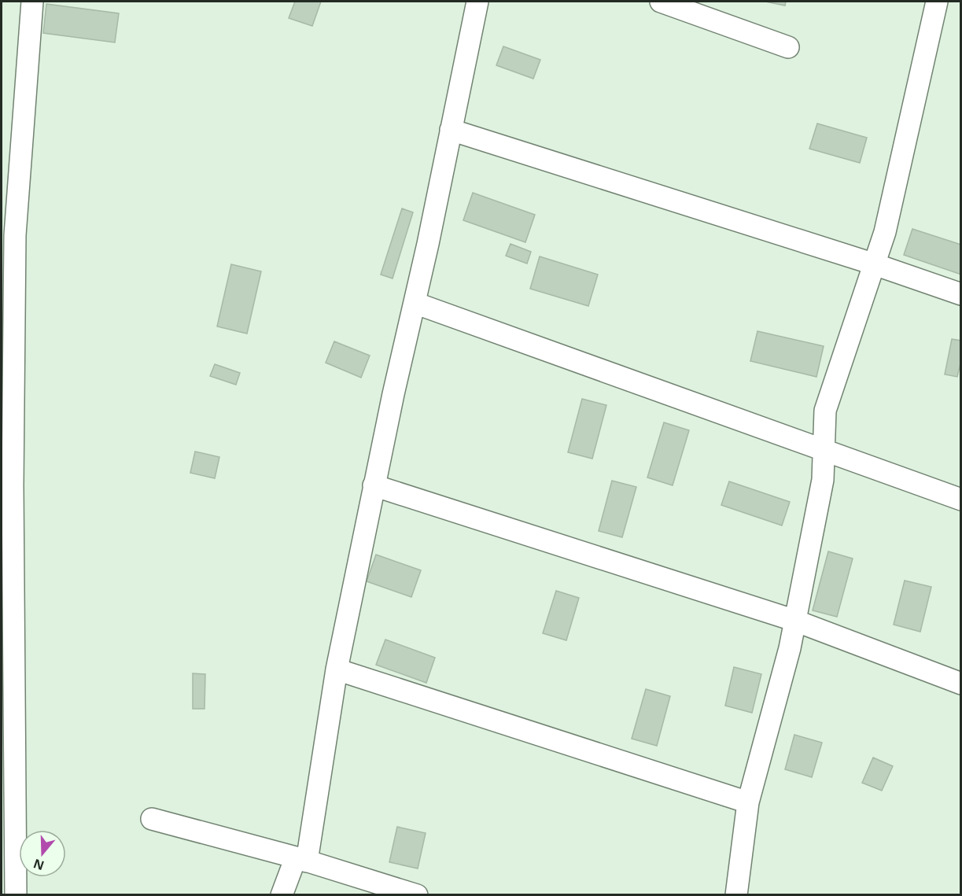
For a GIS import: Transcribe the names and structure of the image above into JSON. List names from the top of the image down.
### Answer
{
  "north": "bottom"
}
